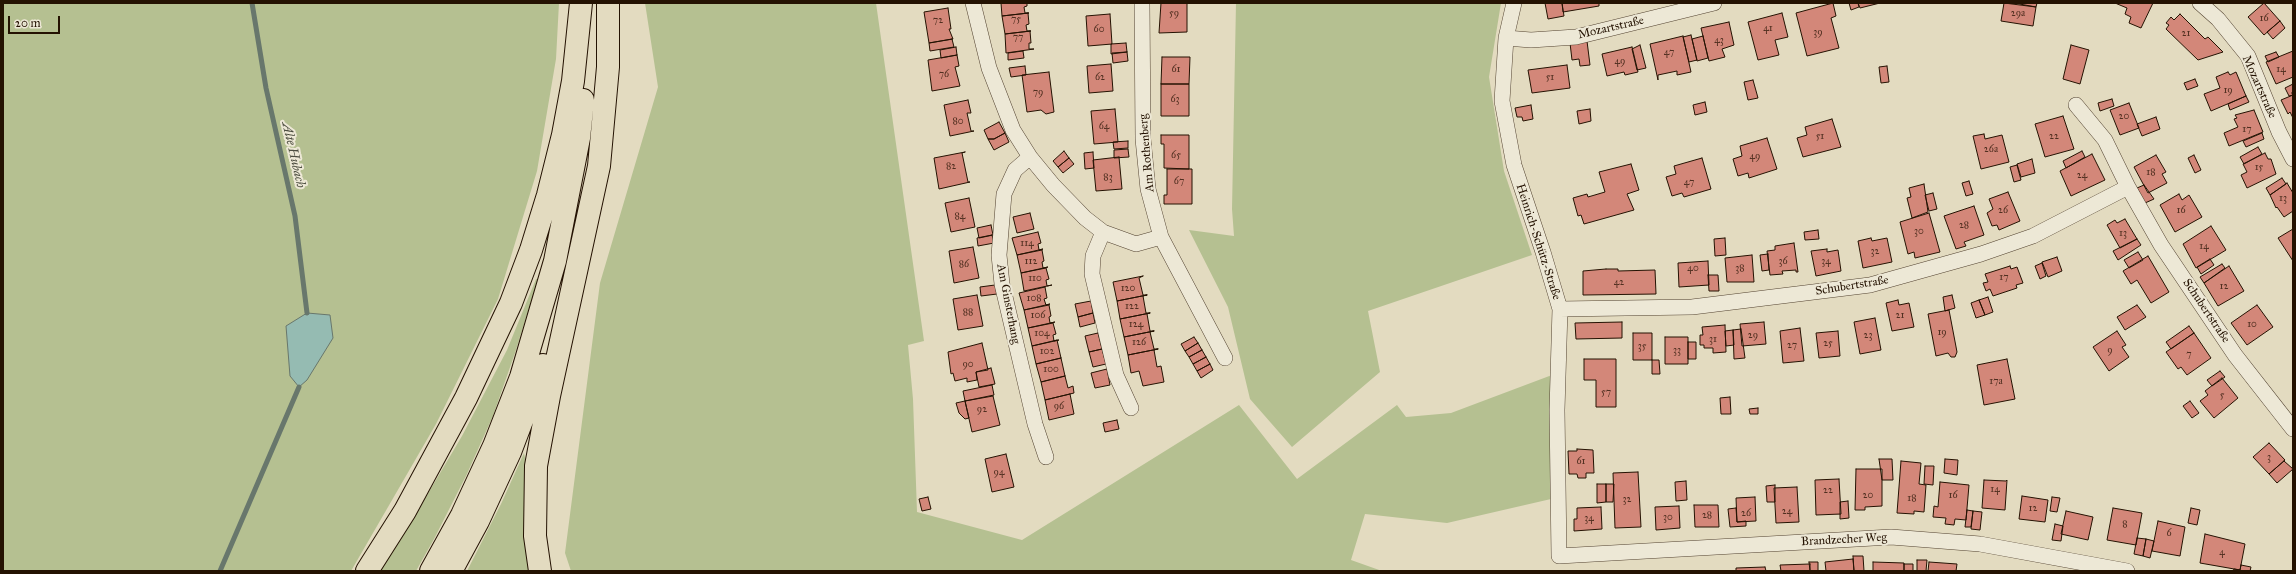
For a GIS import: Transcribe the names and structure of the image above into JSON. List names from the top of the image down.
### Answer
{
  "streets": {
    "street": [
      "Mozartstraße",
      "Am Rothenberg",
      "Heinrich-Schütz-Straße",
      "Schubertstraße",
      "Am Ginsterhang",
      "Brandzecher Weg"
    ]
  },
  "crossings": [
    ["Mozartstraße", "Heinrich-Schütz-Straße"],
    ["Heinrich-Schütz-Straße", "Schubertstraße"],
    ["Heinrich-Schütz-Straße", "Brandzecher Weg"]
  ],
  "water": ["Alte Hubach"],
  "house_numbers": [
    "59",
    "29a",
    "16",
    "75",
    "72",
    "41",
    "60",
    "39",
    "21",
    "77",
    "43",
    "47",
    "49",
    "61",
    "14",
    "76",
    "62",
    "51",
    "19",
    "79",
    "63",
    "20",
    "80",
    "64",
    "17",
    "51",
    "22",
    "26a",
    "65",
    "49",
    "82",
    "15",
    "18",
    "24",
    "83",
    "67",
    "47",
    "13",
    "26",
    "16",
    "84",
    "28",
    "30",
    "13",
    "114",
    "14",
    "32",
    "112",
    "36",
    "34",
    "86",
    "40",
    "38",
    "17",
    "110",
    "42",
    "12",
    "120",
    "108",
    "122",
    "88",
    "106",
    "21",
    "124",
    "10",
    "19",
    "104",
    "29",
    "23",
    "31",
    "126",
    "25",
    "27",
    "35",
    "33",
    "9",
    "102",
    "7",
    "90",
    "100",
    "17a",
    "57",
    "5",
    "96",
    "92",
    "3",
    "61",
    "94",
    "14",
    "22",
    "20",
    "16",
    "18",
    "32",
    "12",
    "24",
    "26",
    "28",
    "30",
    "34",
    "8",
    "6",
    "4"
  ],
  "scale_bar": "20 m"
}
